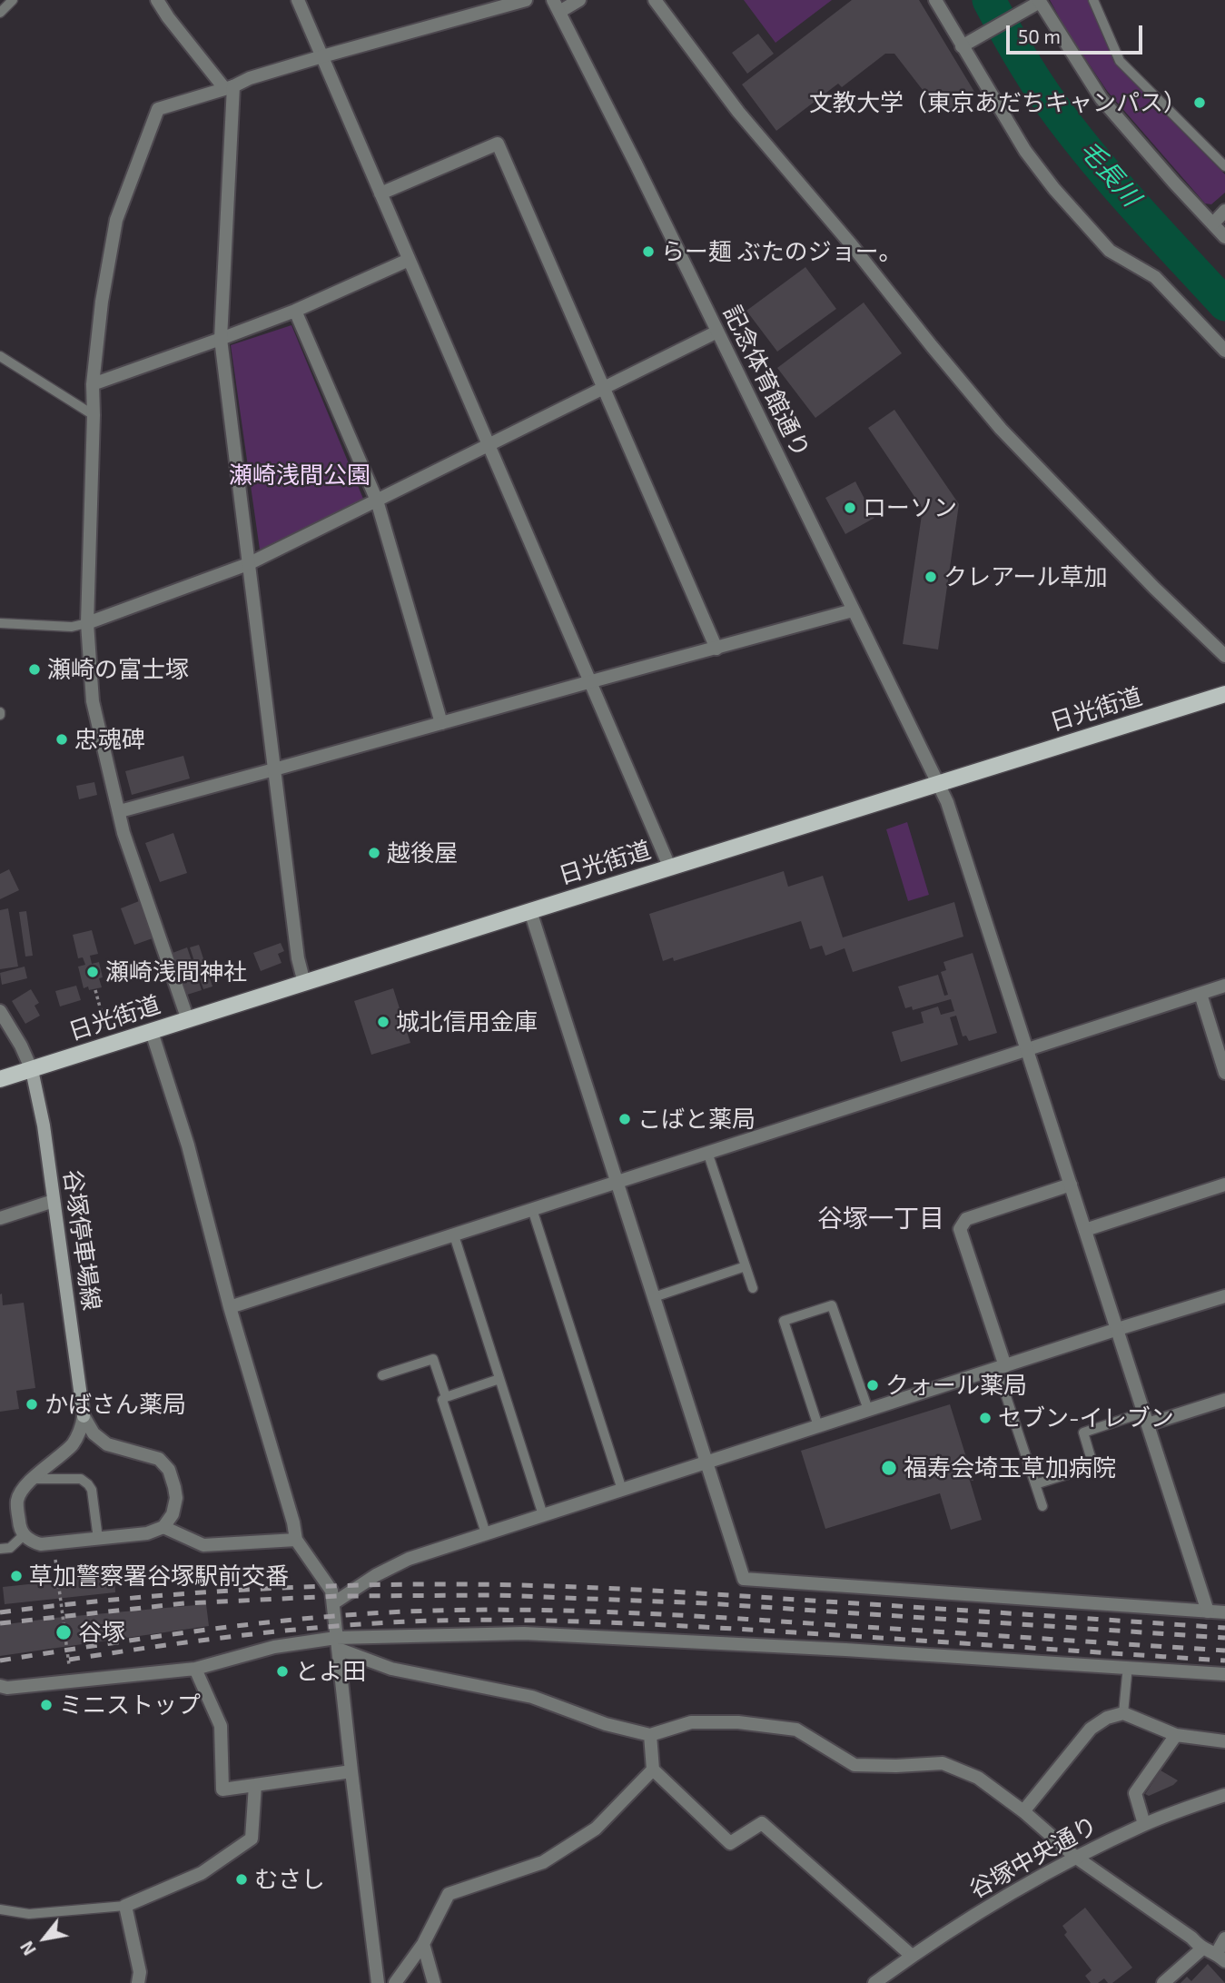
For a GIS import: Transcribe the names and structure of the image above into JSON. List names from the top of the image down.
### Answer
{
  "streets": {
    "main road": ["日光街道", "谷塚停車場線"],
    "street": ["記念体育館通り", "谷塚中央通り"]
  },
  "crossings": [
    ["記念体育館通り", "日光街道"],
    ["日光街道", "谷塚停車場線"]
  ],
  "districts": ["谷塚一丁目"],
  "water": ["毛長川"],
  "parks": ["瀬崎浅間公園"],
  "places": [
    "文教大学（東京あだちキャンパス）",
    "らー麺 ぶたのジョー。",
    "ローソン",
    "クレアール草加",
    "瀬崎の富士塚",
    "忠魂碑",
    "越後屋",
    "瀬崎浅間神社",
    "城北信用金庫",
    "こばと薬局",
    "クォール薬局",
    "かばさん薬局",
    "セブン-イレブン",
    "福寿会埼玉草加病院",
    "草加警察署谷塚駅前交番",
    "谷塚",
    "とよ田",
    "ミニストップ",
    "むさし"
  ],
  "scale_bar": "50 m",
  "north": "bottom left"
}
